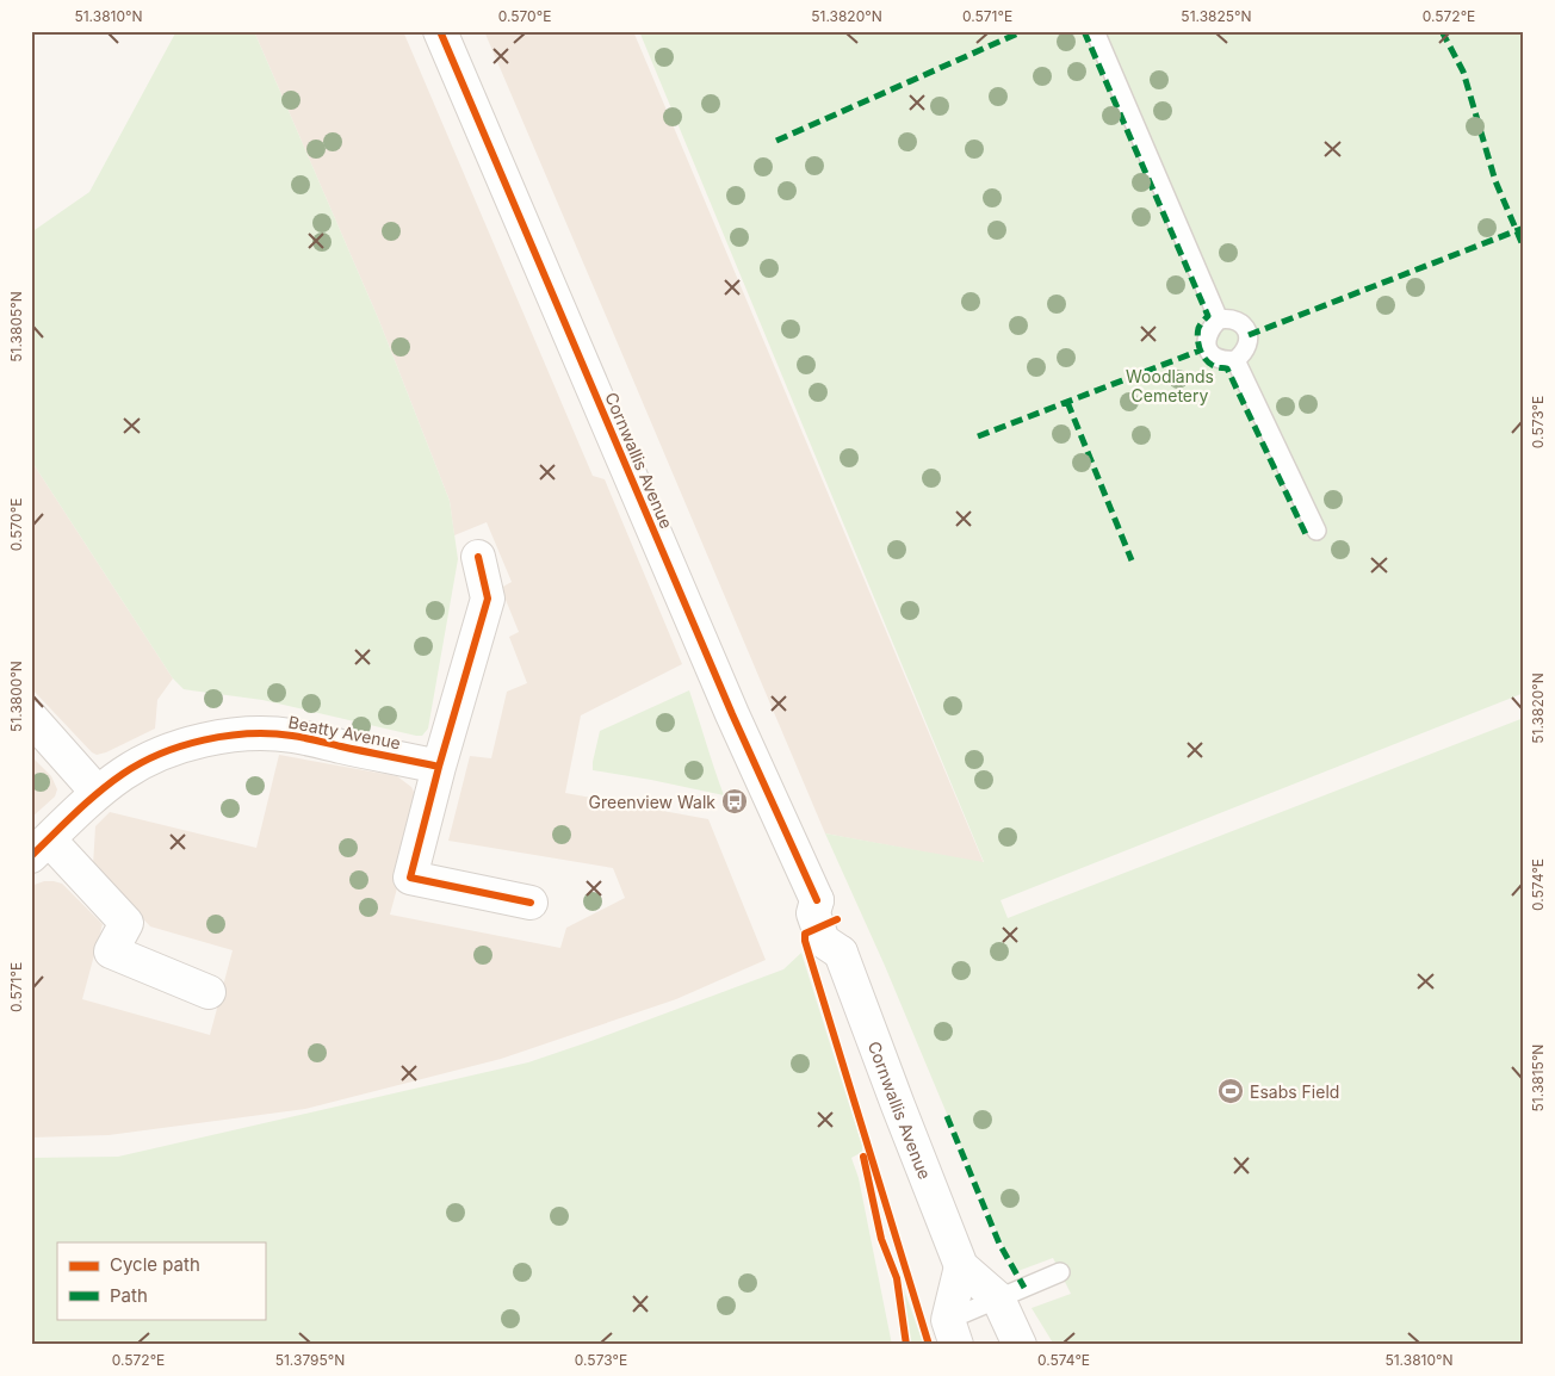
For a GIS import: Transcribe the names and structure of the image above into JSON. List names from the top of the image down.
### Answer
{
  "streets": {
    "street": ["Cornwallis Avenue", "Beatty Avenue"]
  },
  "parks": ["Woodlands Cemetery"],
  "places": {
    "bus stop": ["Greenview Walk"],
    "sports": ["Esabs Field"]
  },
  "legend": ["Cycle path", "Path"],
  "coordinates": [
    "51.3810°N",
    "0.570°E",
    "51.3820°N",
    "0.571°E",
    "51.3825°N",
    "0.572°E",
    "51.3805°N",
    "0.573°E",
    "51.3800°N",
    "0.574°E",
    "51.3815°N",
    "51.3795°N"
  ]
}
